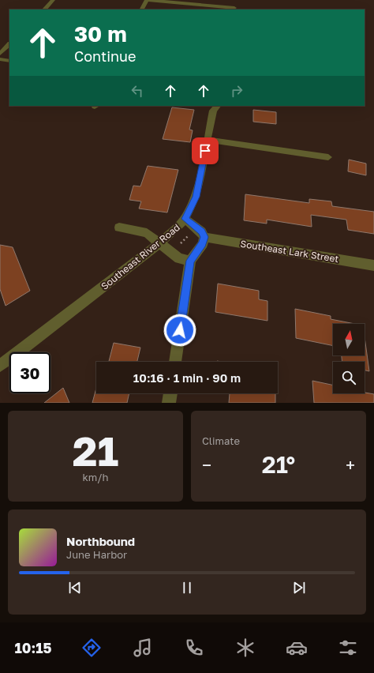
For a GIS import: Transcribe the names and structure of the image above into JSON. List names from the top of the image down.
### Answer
{
  "streets": {
    "street": ["Southeast Lark Street", "Southeast River Road"]
  },
  "north": "top",
  "page": {
    "turn": ["30 m", "Continue"],
    "limit": "30",
    "trip": "10:16 · 1 min · 90 m",
    "tile": [
      ["21", "km/h"],
      "Climate"
    ],
    "heat": ["−", "21°", "+"],
    "song": ["Northbound", "June Harbor"],
    "tabs": "10:15"
  }
}
